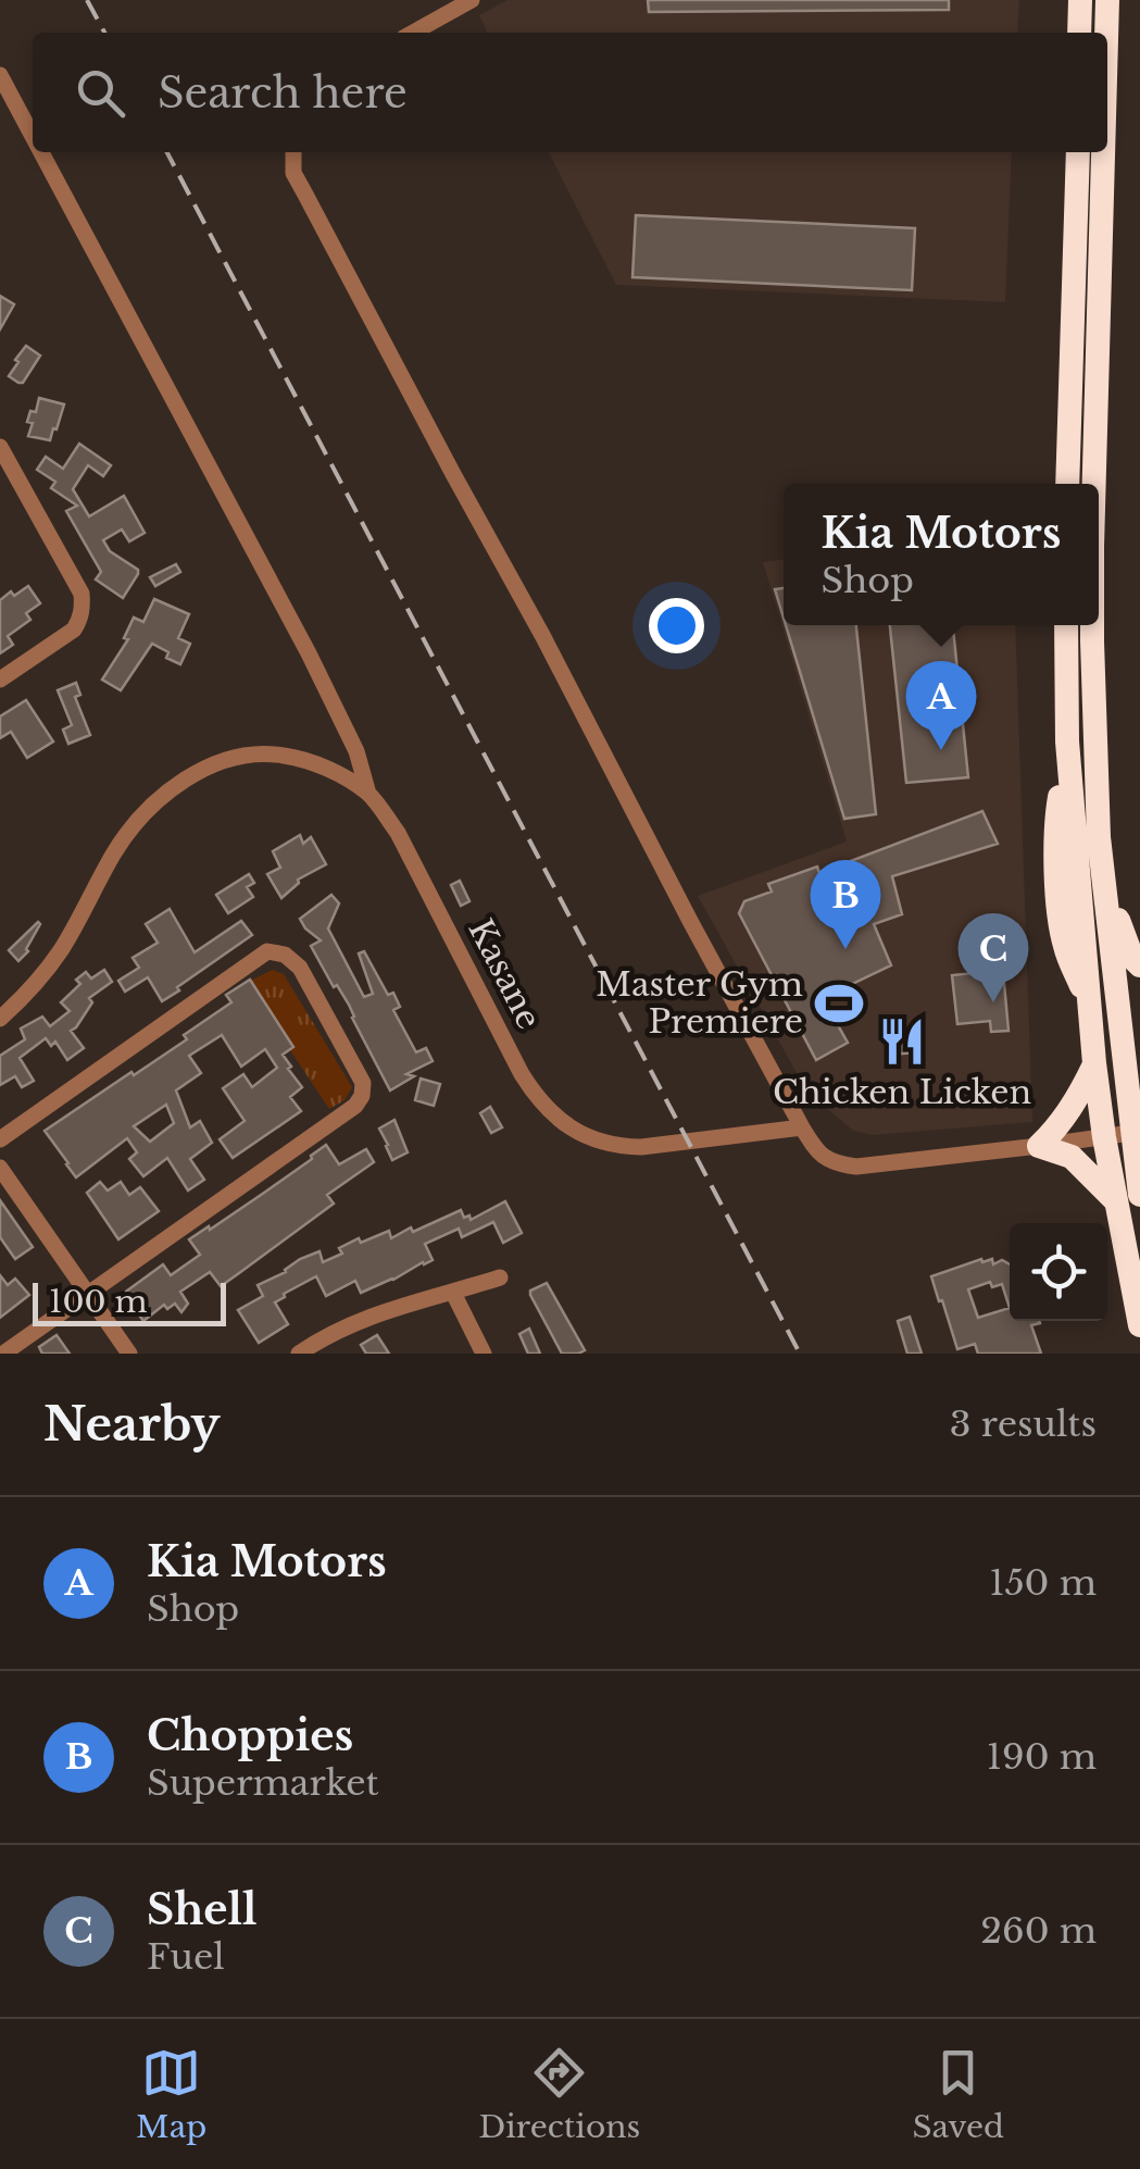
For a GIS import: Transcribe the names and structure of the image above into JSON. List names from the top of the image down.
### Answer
{
  "streets": {
    "street": ["Kasane"]
  },
  "places": {
    "sports": ["Master Gym Premiere"],
    "restaurant": ["Chicken Licken"]
  },
  "scale_bar": "100 m",
  "page": {
    "search": "Search here",
    "popup": ["Kia Motors", "Shop"],
    "pins": ["A", "B", "C"],
    "scale": "100 m",
    "heading": ["Nearby", "3 results"],
    "list": [
      {
        "mark": "A",
        "name": "Kia Motors",
        "note": "Shop",
        "value": "150 m"
      },
      {
        "mark": "B",
        "name": "Choppies",
        "note": "Supermarket",
        "value": "190 m"
      },
      {
        "mark": "C",
        "name": "Shell",
        "note": "Fuel",
        "value": "260 m"
      }
    ],
    "nav": ["Map", "Directions", "Saved"]
  }
}
